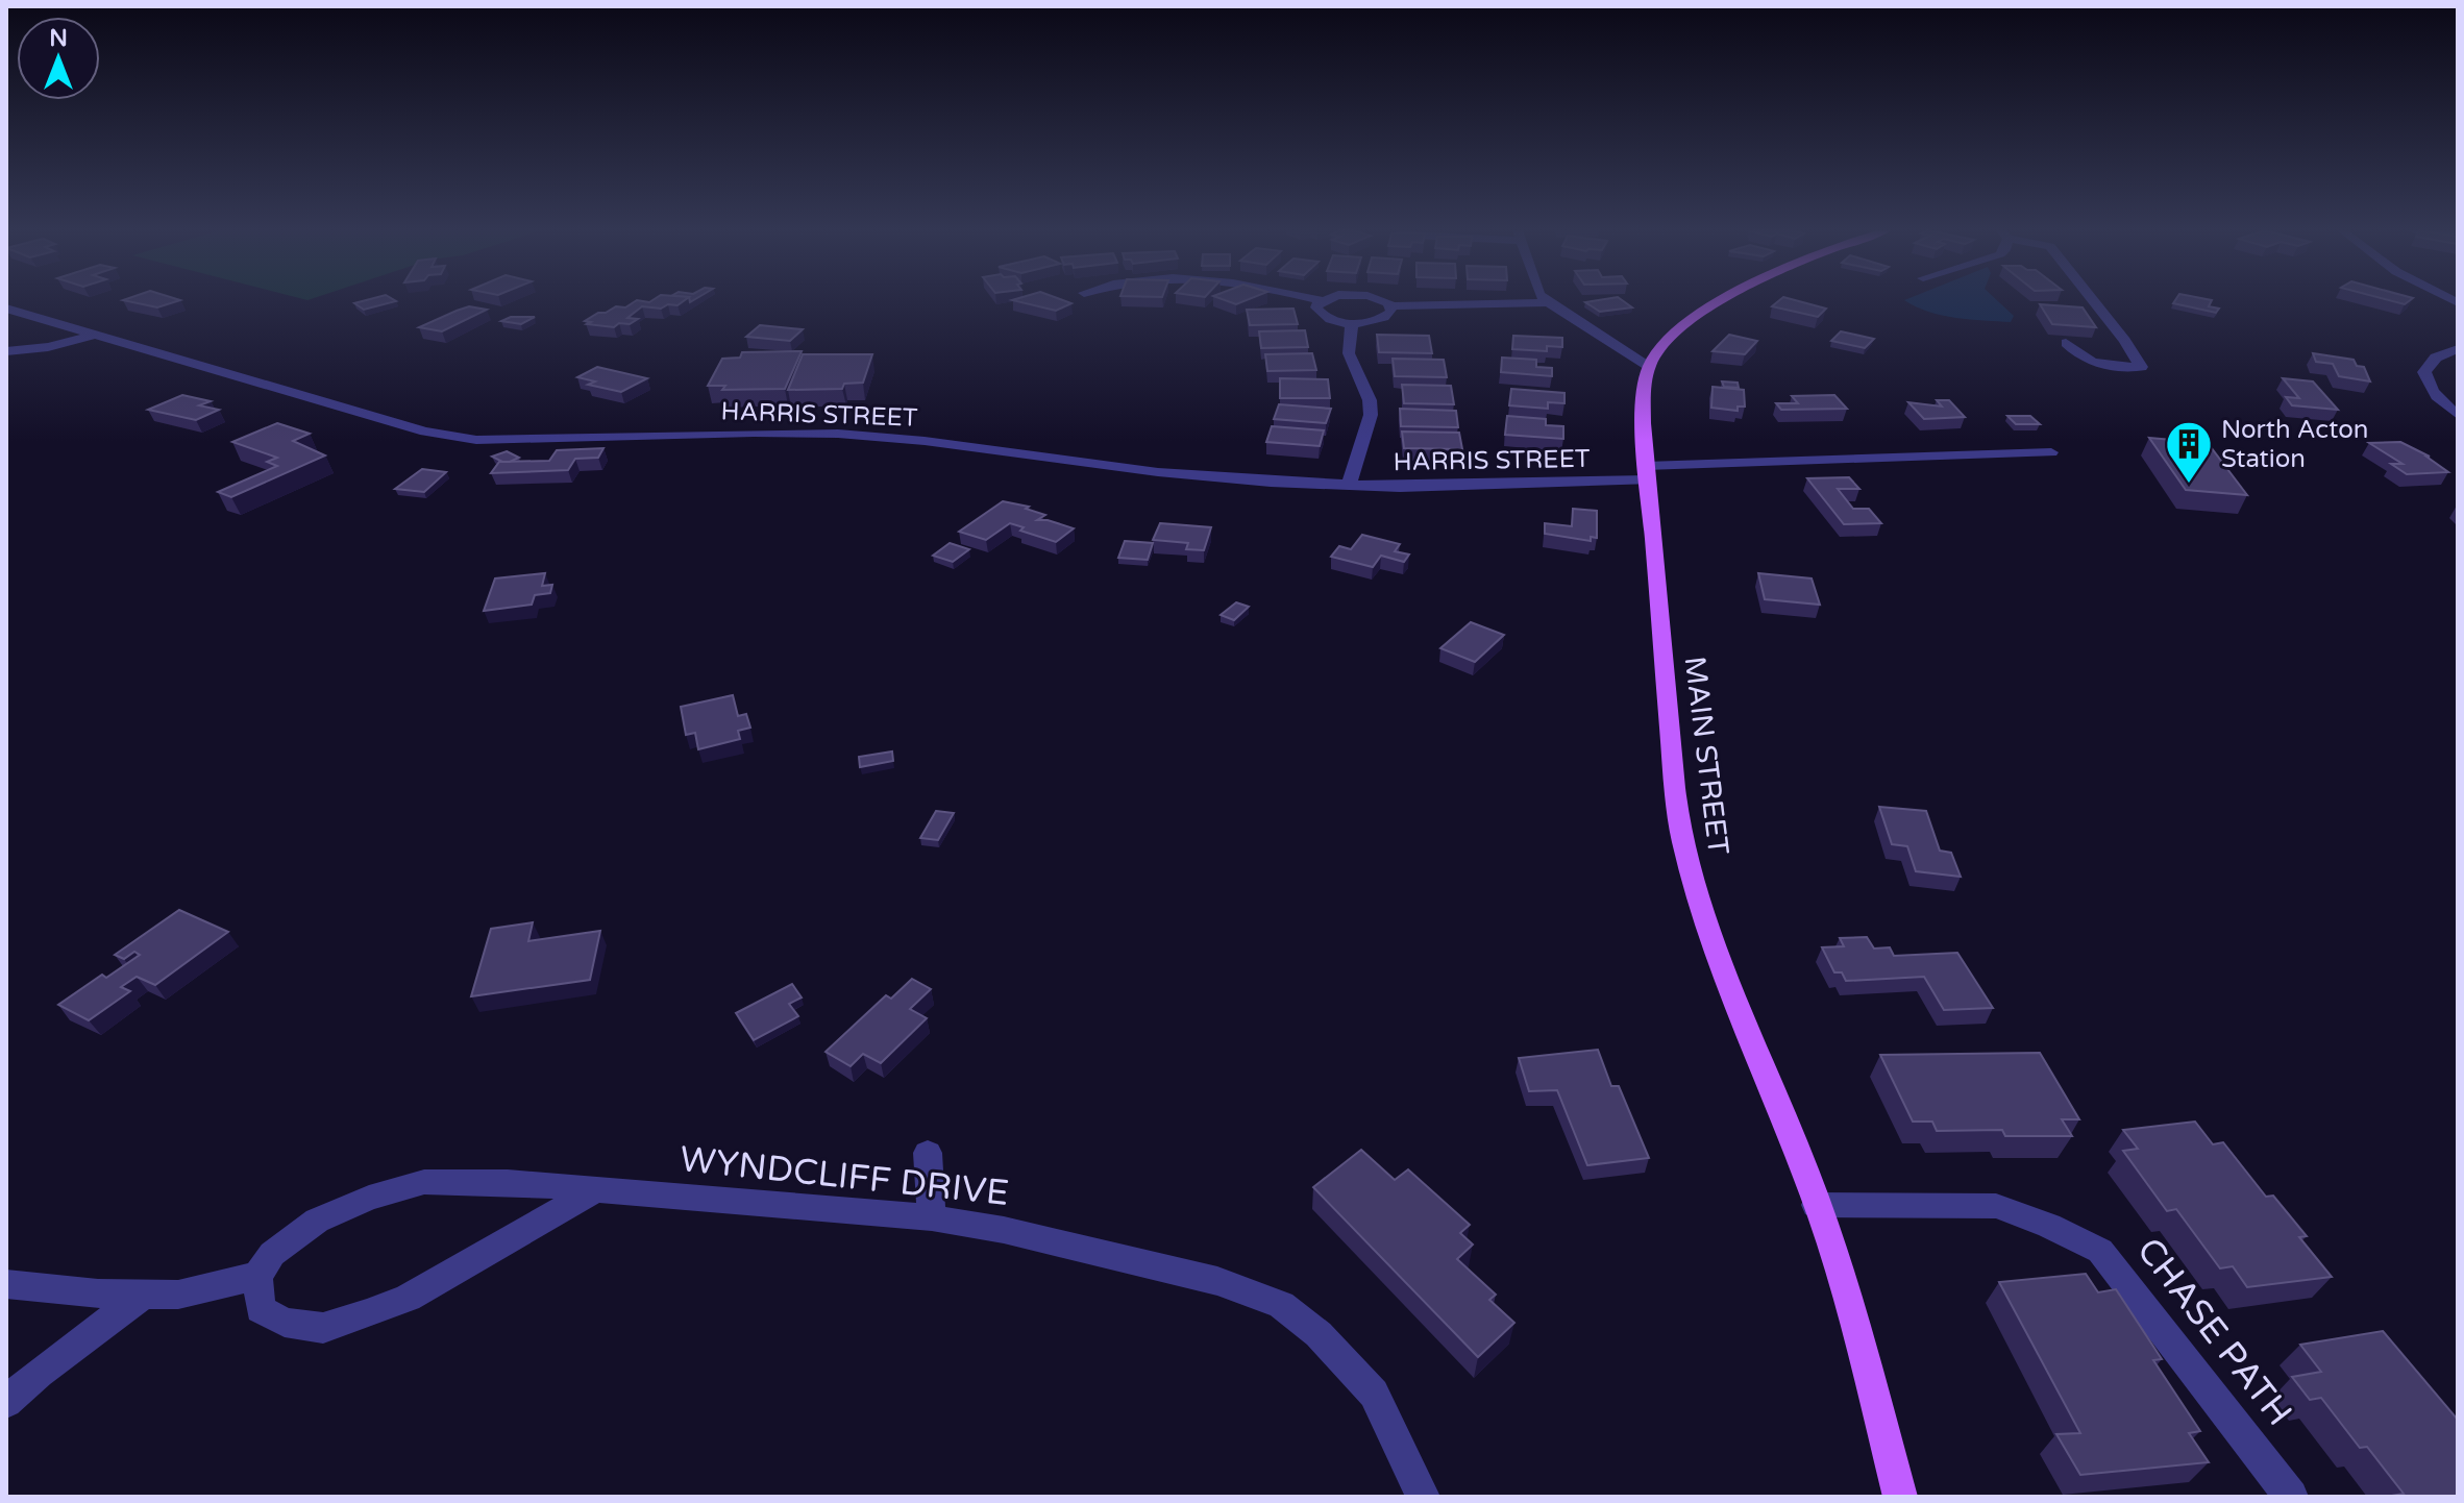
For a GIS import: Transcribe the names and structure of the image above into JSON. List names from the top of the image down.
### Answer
{
  "streets": {
    "main road": ["MAIN STREET"],
    "street": ["HARRIS STREET", "WYNDCLIFF DRIVE", "CHASE PATH"]
  },
  "crossings": [
    ["HARRIS STREET", "MAIN STREET"],
    ["MAIN STREET", "CHASE PATH"]
  ],
  "places": {
    "building": ["North Acton Station"]
  },
  "north": "top"
}
